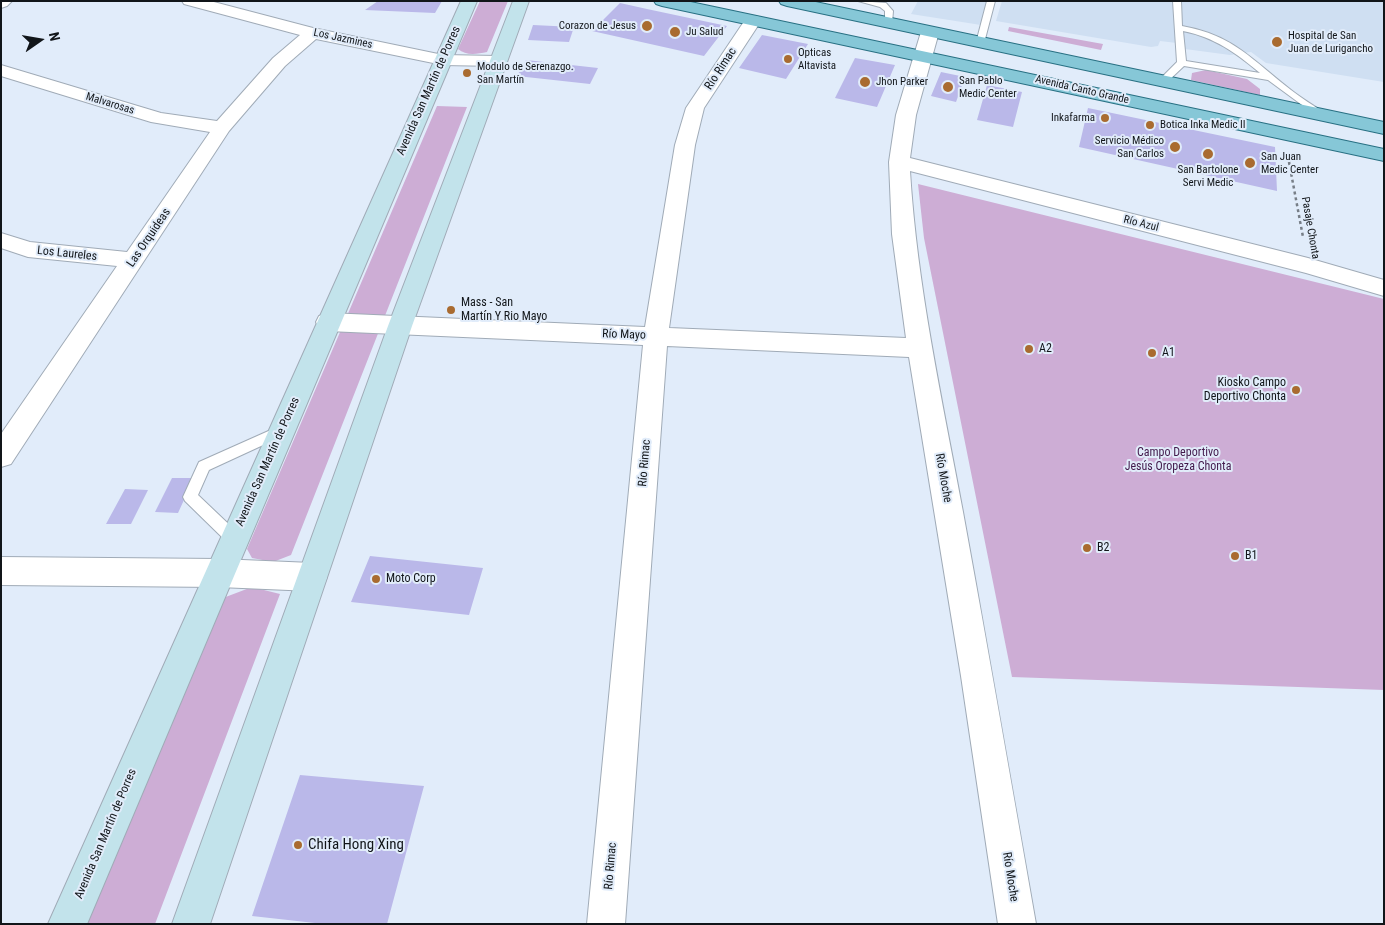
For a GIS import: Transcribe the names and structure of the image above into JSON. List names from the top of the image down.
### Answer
{
  "streets": {
    "main road": ["Avenida Canto Grande", "Avenida San Martín de Porres"],
    "street": [
      "Los Jazmines",
      "Río Rimac",
      "Malvarosas",
      "Río Azul",
      "Las Orquideas",
      "Los Laureles",
      "Río Mayo",
      "Río Moche"
    ],
    "path": ["Pasaje Chonta"]
  },
  "crossings": [
    ["Los Jazmines", "Avenida San Martín de Porres"],
    ["Los Jazmines", "Las Orquideas"],
    ["Río Rimac", "Avenida Canto Grande"],
    ["Río Rimac", "Río Mayo"],
    ["Avenida Canto Grande", "Pasaje Chonta"],
    ["Avenida Canto Grande", "Río Moche"],
    ["Avenida San Martín de Porres", "Río Mayo"],
    ["Malvarosas", "Las Orquideas"],
    ["Río Azul", "Pasaje Chonta"],
    ["Río Azul", "Río Moche"],
    ["Las Orquideas", "Los Laureles"],
    ["Río Mayo", "Río Moche"]
  ],
  "parks": ["Campo Deportivo Jesús Oropeza Chonta"],
  "places": [
    "Corazon de Jesus",
    "Ju Salud",
    "Hospital de San Juan de Lurigancho",
    "Opticas Altavista",
    "Modulo de Serenazgo. San Martín",
    "Jhon Parker",
    "San Pablo Medic Center",
    "Inkafarma",
    "Botica Inka Medic II",
    "Servicio Médico San Carlos",
    "San Bartolone Servi Medic",
    "San Juan Medic Center",
    "Mass - San Martín Y Rio Mayo",
    "A2",
    "A1",
    "Kiosko Campo Deportivo Chonta",
    "B2",
    "B1",
    "Moto Corp",
    "Chifa Hong Xing"
  ],
  "north": "right"
}
